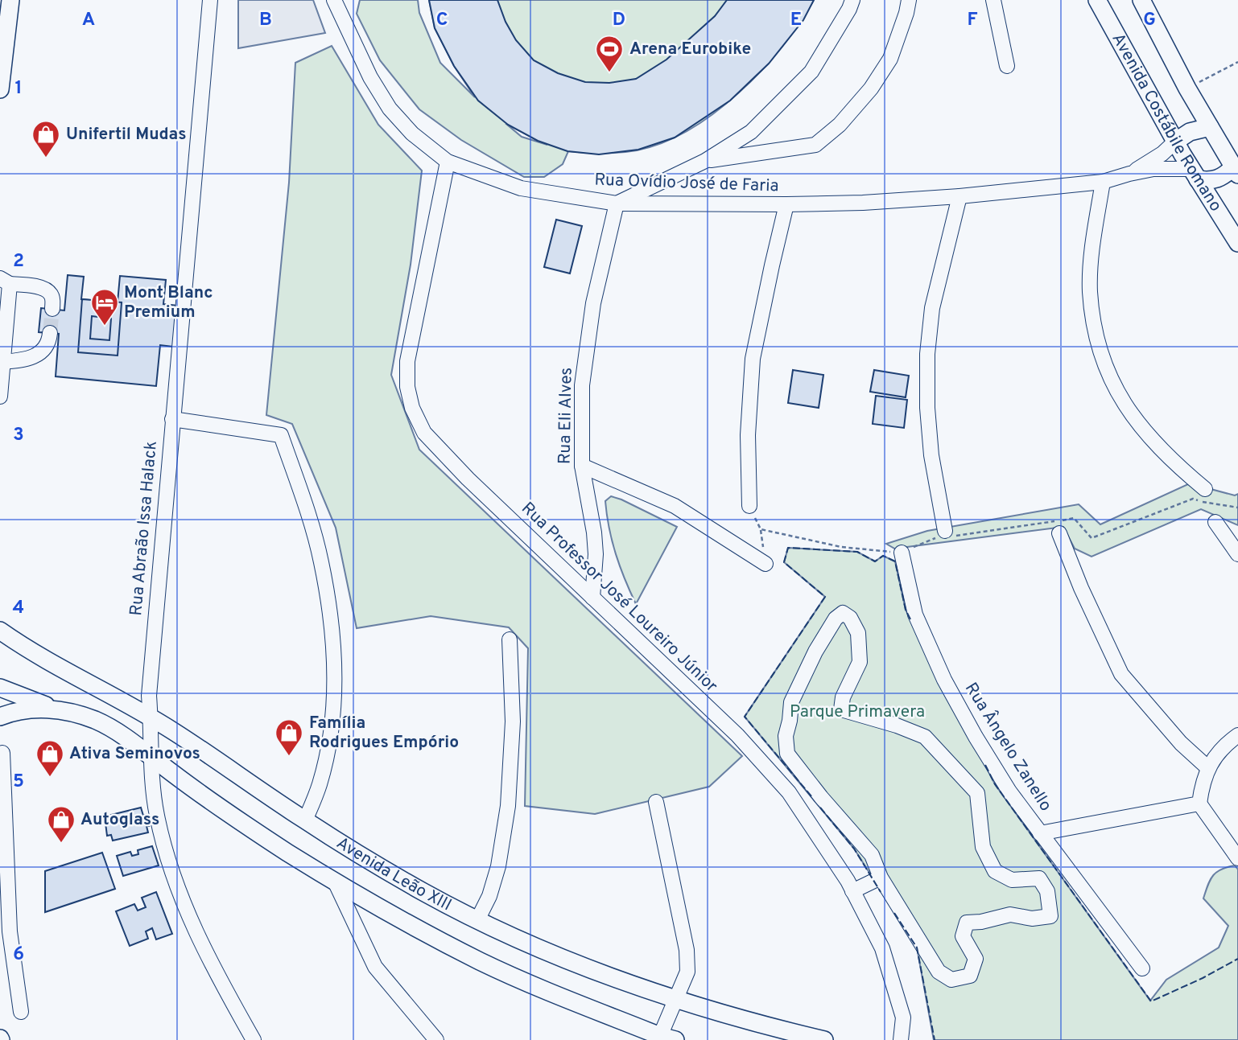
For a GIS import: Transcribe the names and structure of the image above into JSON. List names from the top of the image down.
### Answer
{
  "streets": {
    "main road": ["Avenida Costábile Romano", "Avenida Leão XIII"],
    "street": [
      "Rua Ovídio José de Faria",
      "Rua Eli Alves",
      "Rua Abraão Issa Halack",
      "Rua Professor José Loureiro Júnior",
      "Rua Ângelo Zanello"
    ]
  },
  "crossings": [
    ["Avenida Costábile Romano", "Rua Ovídio José de Faria"],
    ["Rua Ovídio José de Faria", "Rua Eli Alves"],
    ["Rua Ovídio José de Faria", "Rua Professor José Loureiro Júnior"],
    ["Rua Eli Alves", "Rua Professor José Loureiro Júnior"],
    ["Rua Abraão Issa Halack", "Avenida Leão XIII"]
  ],
  "parks": ["Parque Primavera"],
  "places": {
    "sports": ["Arena Eurobike"],
    "shop": [
      "Unifertil Mudas",
      "Família Rodrigues Empório",
      "Ativa Seminovos",
      "Autoglass"
    ],
    "hotel": ["Mont Blanc Premium"]
  },
  "grid": {
    "columns": [
      "A",
      "B",
      "C",
      "D",
      "E",
      "F",
      "G"
    ],
    "rows": [
      "1",
      "2",
      "3",
      "4",
      "5",
      "6"
    ]
  }
}
